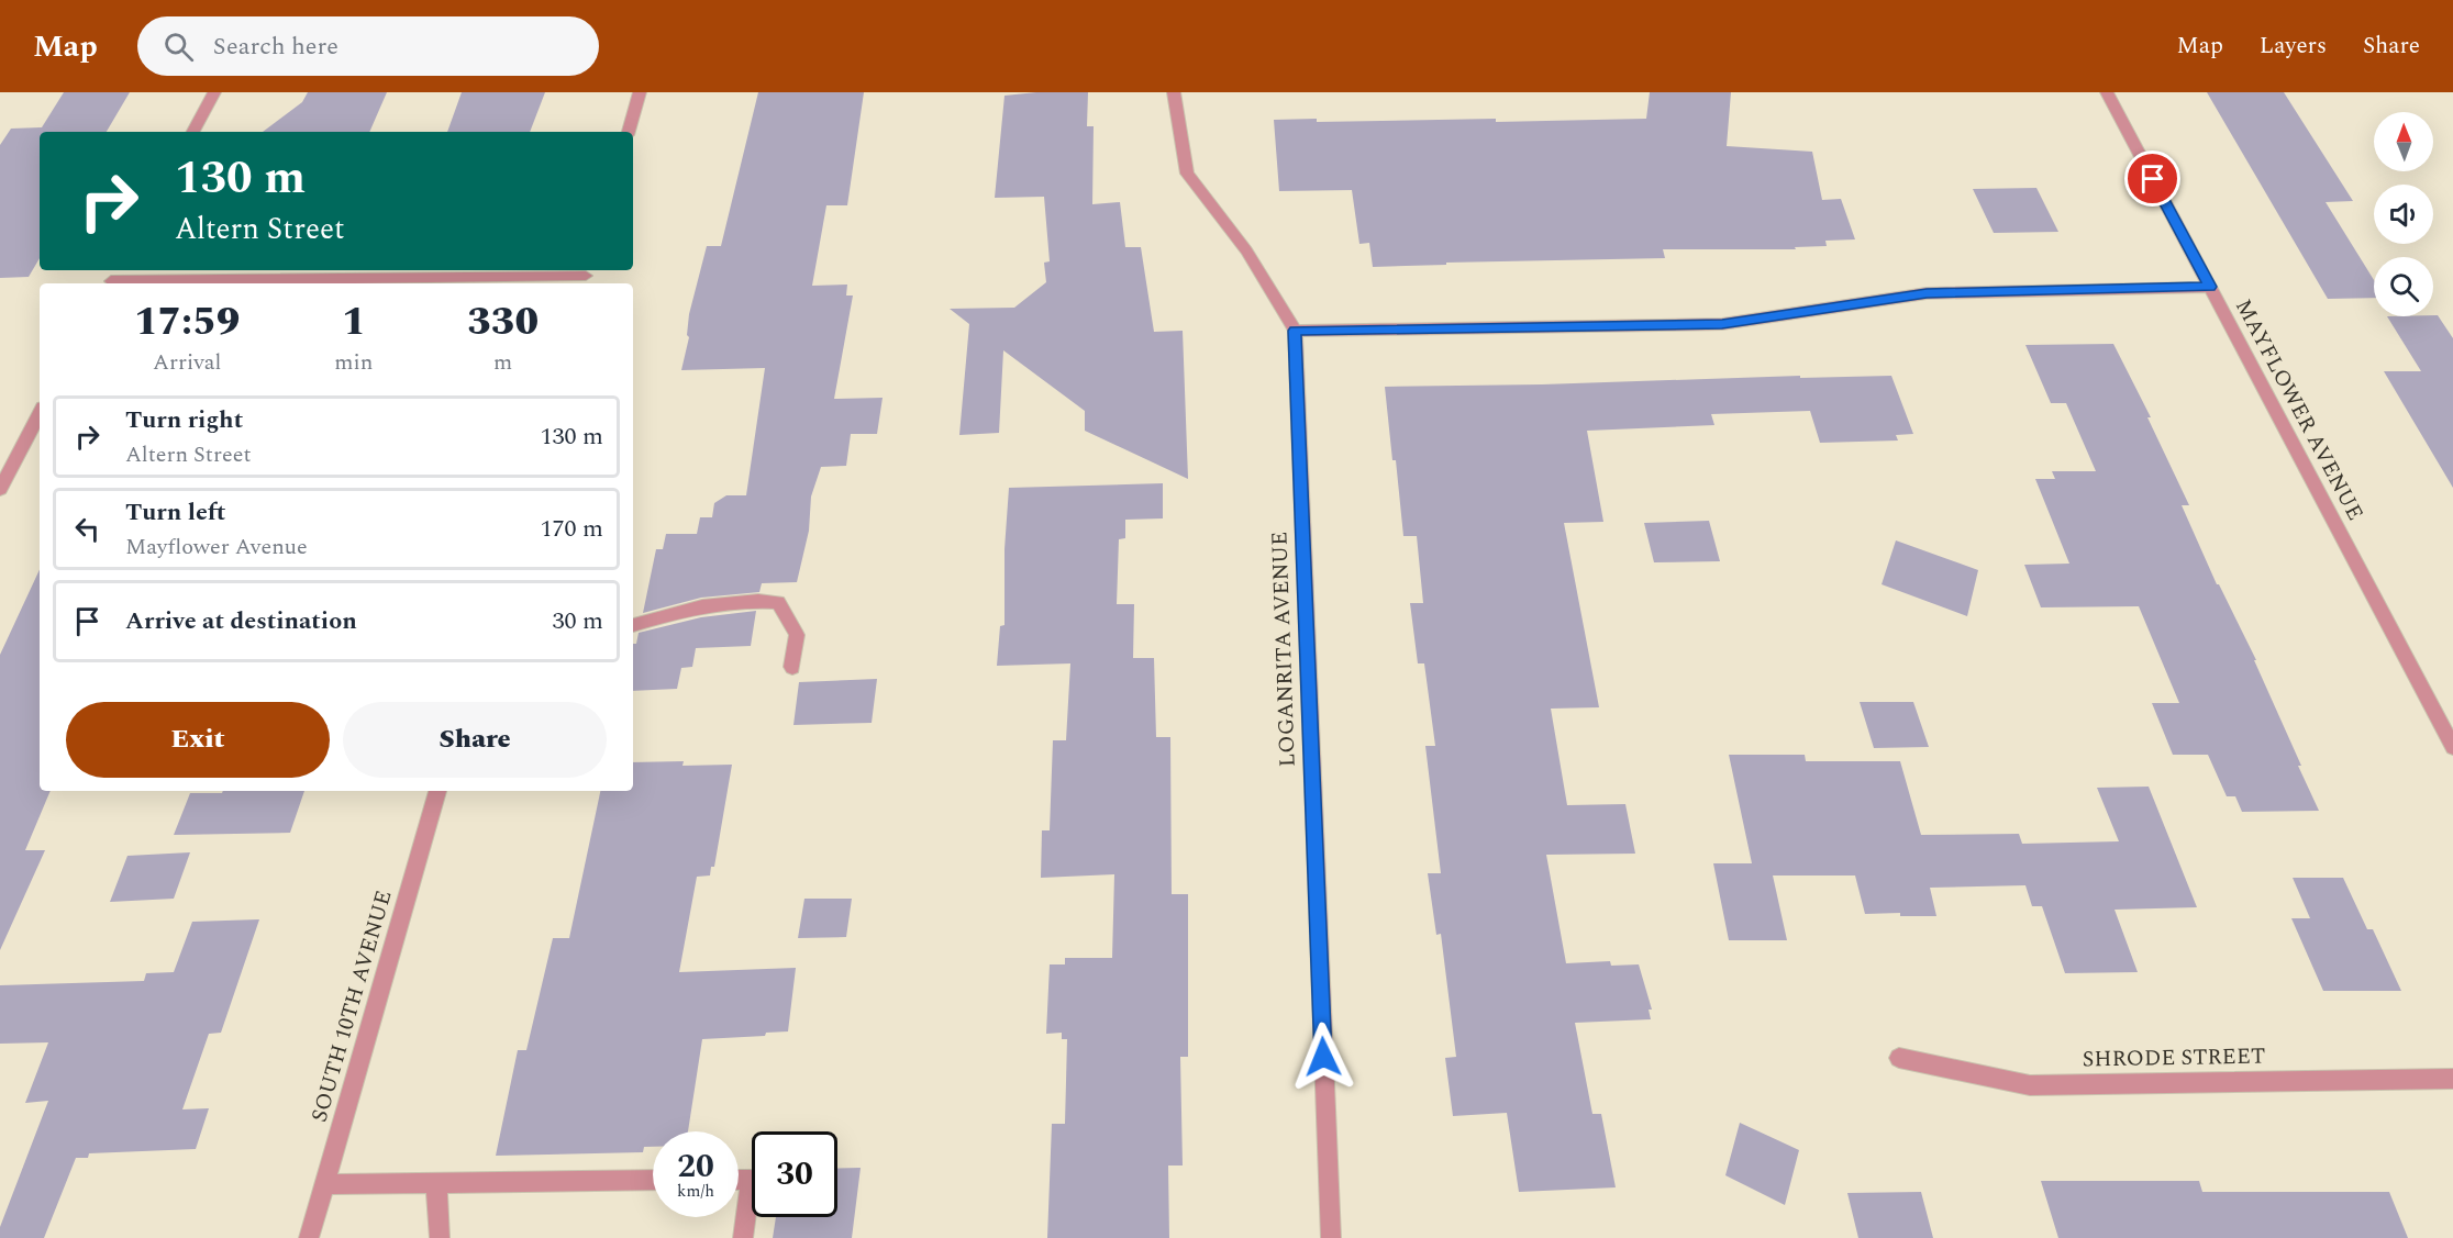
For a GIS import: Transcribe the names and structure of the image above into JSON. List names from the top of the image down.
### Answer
{
  "streets": {
    "street": [
      "MAYFLOWER AVENUE",
      "LOGANRITA AVENUE",
      "SOUTH 10TH AVENUE",
      "SHRODE STREET"
    ]
  },
  "north": "top",
  "page": {
    "header": "Map",
    "search": "Search here",
    "nav": ["Map", "Layers", "Share"],
    "turn": ["130 m", "Altern Street"],
    "eta": [
      "17:59",
      "Arrival",
      "1",
      "min",
      "330",
      "m"
    ],
    "list": [
      {
        "name": "Turn right",
        "note": "Altern Street",
        "value": "130 m"
      },
      {
        "name": "Turn left",
        "note": "Mayflower Avenue",
        "value": "170 m"
      },
      {
        "name": "Arrive at destination",
        "value": "30 m"
      }
    ],
    "buttons": ["Exit", "Share"],
    "speed": "20 km/h",
    "limit": "30"
  }
}
